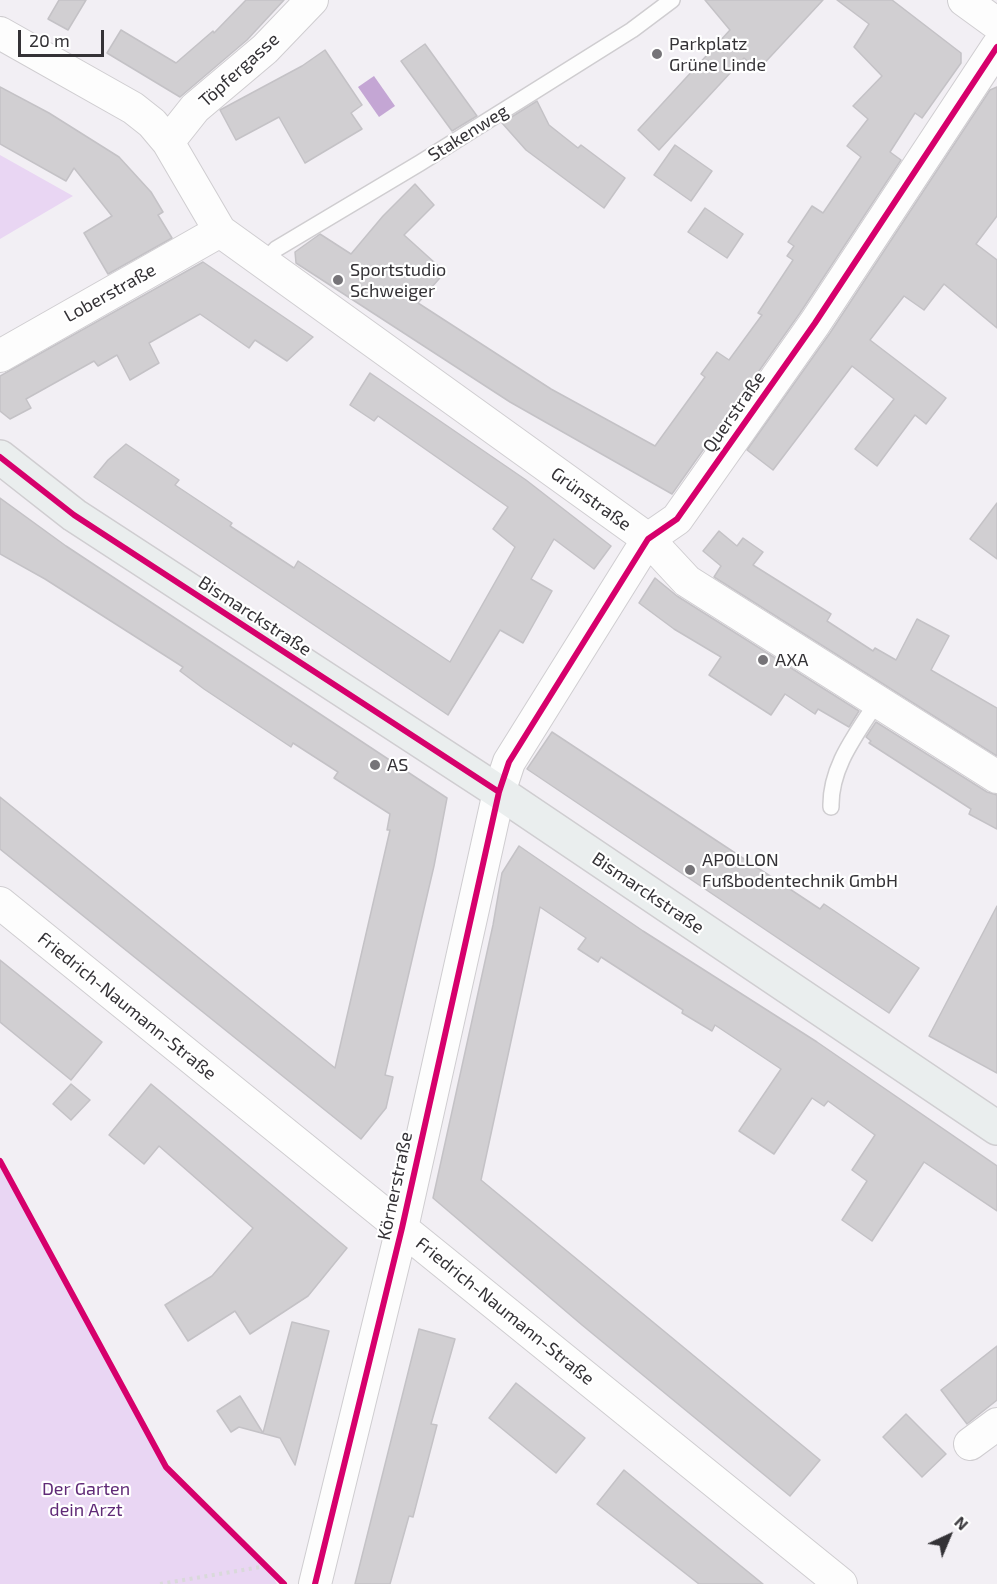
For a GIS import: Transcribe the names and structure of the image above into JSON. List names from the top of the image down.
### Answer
{
  "streets": {
    "street": [
      "Töpfergasse",
      "Loberstraße",
      "Querstraße",
      "Grünstraße",
      "Bismarckstraße",
      "Friedrich-Naumann-Straße",
      "Körnerstraße"
    ],
    "lane": ["Stakenweg"]
  },
  "crossings": [
    ["Stakenweg", "Grünstraße"],
    ["Loberstraße", "Grünstraße"],
    ["Querstraße", "Grünstraße"],
    ["Querstraße", "Bismarckstraße"],
    ["Querstraße", "Körnerstraße"],
    ["Bismarckstraße", "Körnerstraße"],
    ["Friedrich-Naumann-Straße", "Körnerstraße"]
  ],
  "parks": ["Der Garten dein Arzt"],
  "places": [
    "Parkplatz Grüne Linde",
    "Sportstudio Schweiger",
    "AXA",
    "AS",
    "APOLLON Fußbodentechnik GmbH"
  ],
  "scale_bar": "20 m",
  "north": "top right"
}
